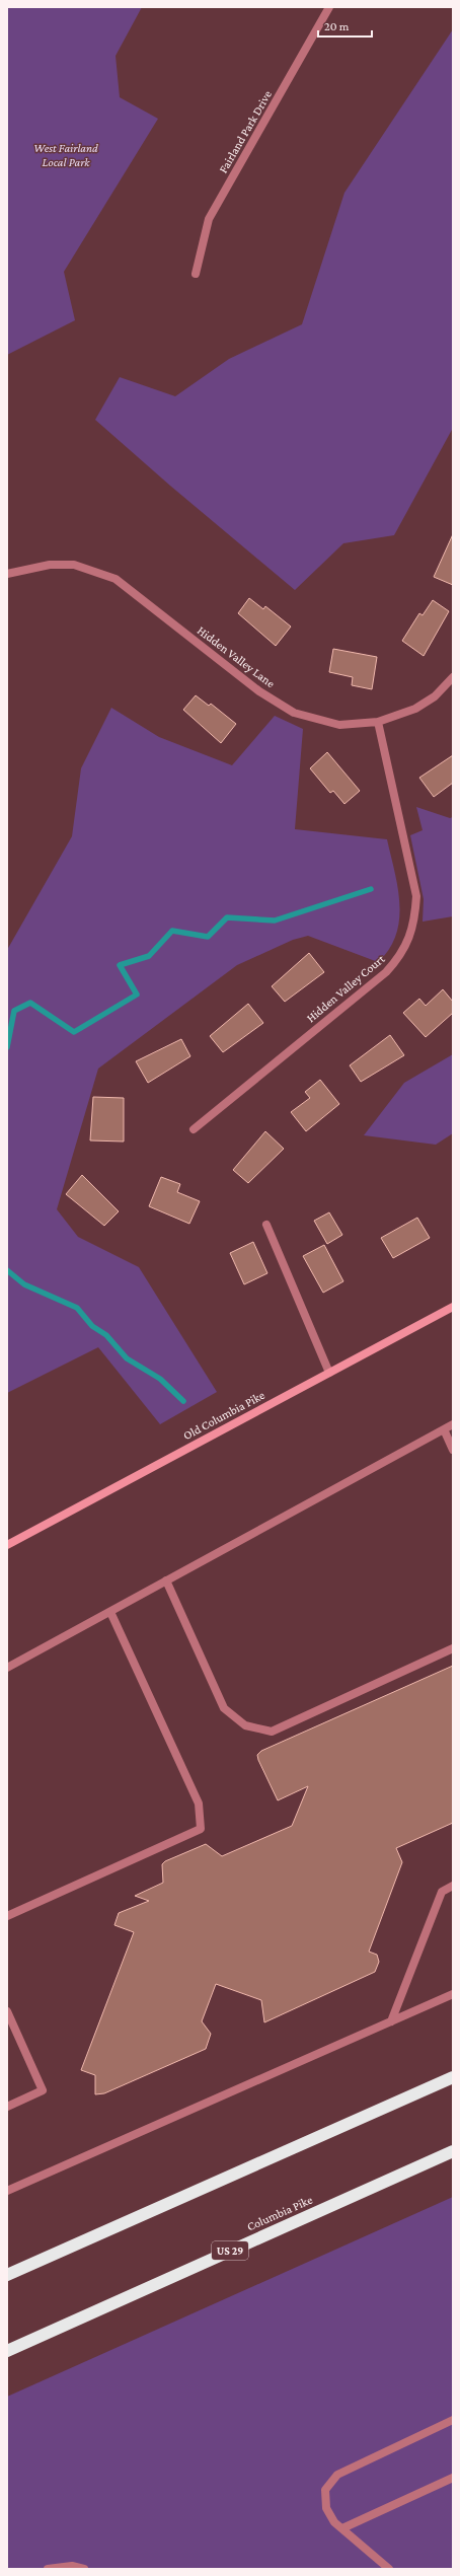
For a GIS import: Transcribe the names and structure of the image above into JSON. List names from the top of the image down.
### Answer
{
  "streets": {
    "highway": ["Columbia Pike", "US 29"],
    "main road": ["Old Columbia Pike"],
    "street": ["Fairland Park Drive", "Hidden Valley Lane", "Hidden Valley Court"]
  },
  "crossings": [
    ["Hidden Valley Lane", "Hidden Valley Court"]
  ],
  "parks": ["West Fairland Local Park"],
  "scale_bar": "20 m"
}
